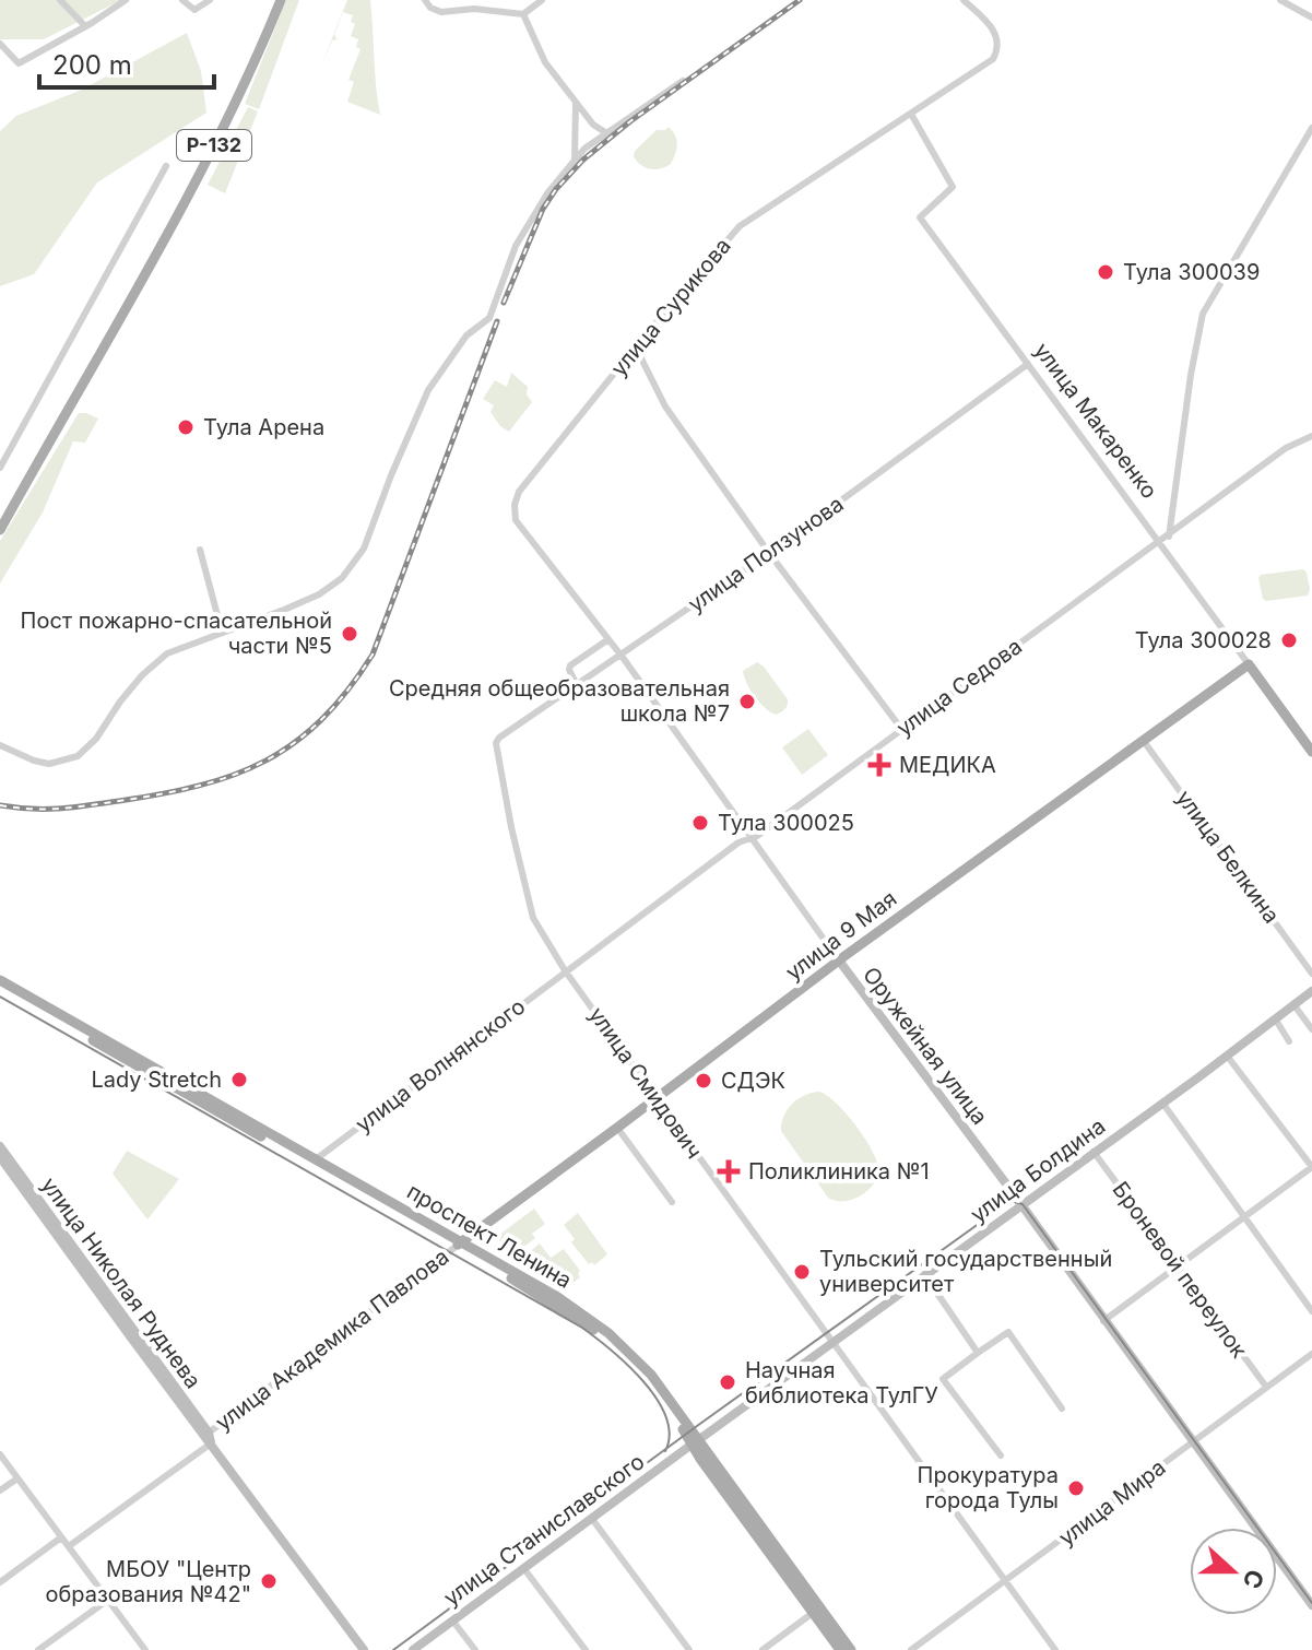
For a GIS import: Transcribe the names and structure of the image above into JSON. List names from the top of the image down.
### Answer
{
  "streets": {
    "main road": [
      "Р-132",
      "улица Макаренко",
      "улица 9 Мая",
      "проспект Ленина"
    ],
    "street": [
      "улица Сурикова",
      "улица Ползунова",
      "улица Седова",
      "улица Белкина",
      "Оружейная улица",
      "улица Волнянского",
      "улица Смидович",
      "улица Болдина",
      "Броневой переулок",
      "улица Николая Руднева",
      "улица Академика Павлова",
      "улица Мира",
      "улица Станиславского"
    ]
  },
  "crossings": [
    ["улица Сурикова", "улица Макаренко"],
    ["улица Сурикова", "Оружейная улица"],
    ["улица Макаренко", "улица Ползунова"],
    ["улица Макаренко", "улица Седова"],
    ["улица Макаренко", "улица 9 Мая"],
    ["улица Ползунова", "Оружейная улица"],
    ["улица Ползунова", "улица Смидович"],
    ["улица Седова", "Оружейная улица"],
    ["улица Седова", "улица Волнянского"],
    ["улица Седова", "улица Смидович"],
    ["улица Белкина", "улица 9 Мая"],
    ["улица 9 Мая", "Оружейная улица"],
    ["улица 9 Мая", "улица Смидович"],
    ["улица 9 Мая", "проспект Ленина"],
    ["улица 9 Мая", "улица Академика Павлова"],
    ["Оружейная улица", "улица Болдина"],
    ["Оружейная улица", "улица Мира"],
    ["улица Волнянского", "улица Смидович"],
    ["улица Волнянского", "проспект Ленина"],
    ["улица Смидович", "улица Болдина"],
    ["улица Смидович", "улица Мира"],
    ["улица Болдина", "проспект Ленина"],
    ["улица Болдина", "Броневой переулок"],
    ["улица Болдина", "улица Станиславского"],
    ["проспект Ленина", "улица Академика Павлова"],
    ["проспект Ленина", "улица Станиславского"],
    ["Броневой переулок", "улица Мира"],
    ["улица Николая Руднева", "улица Академика Павлова"]
  ],
  "places": {
    "other": [
      "Тула 300039",
      "Тула Арена",
      "Пост пожарно-спасательной части №5",
      "Тула 300028",
      "Средняя общеобразовательная школа №7",
      "Тула 300025",
      "Lady Stretch",
      "СДЭК",
      "Тульский государственный университет",
      "Научная библиотека ТулГУ",
      "Прокуратура города Тулы",
      "МБОУ \"Центр образования №42\""
    ],
    "health": ["МЕДИКА", "Поликлиника №1"]
  },
  "scale_bar": "200 m",
  "north": "right"
}
